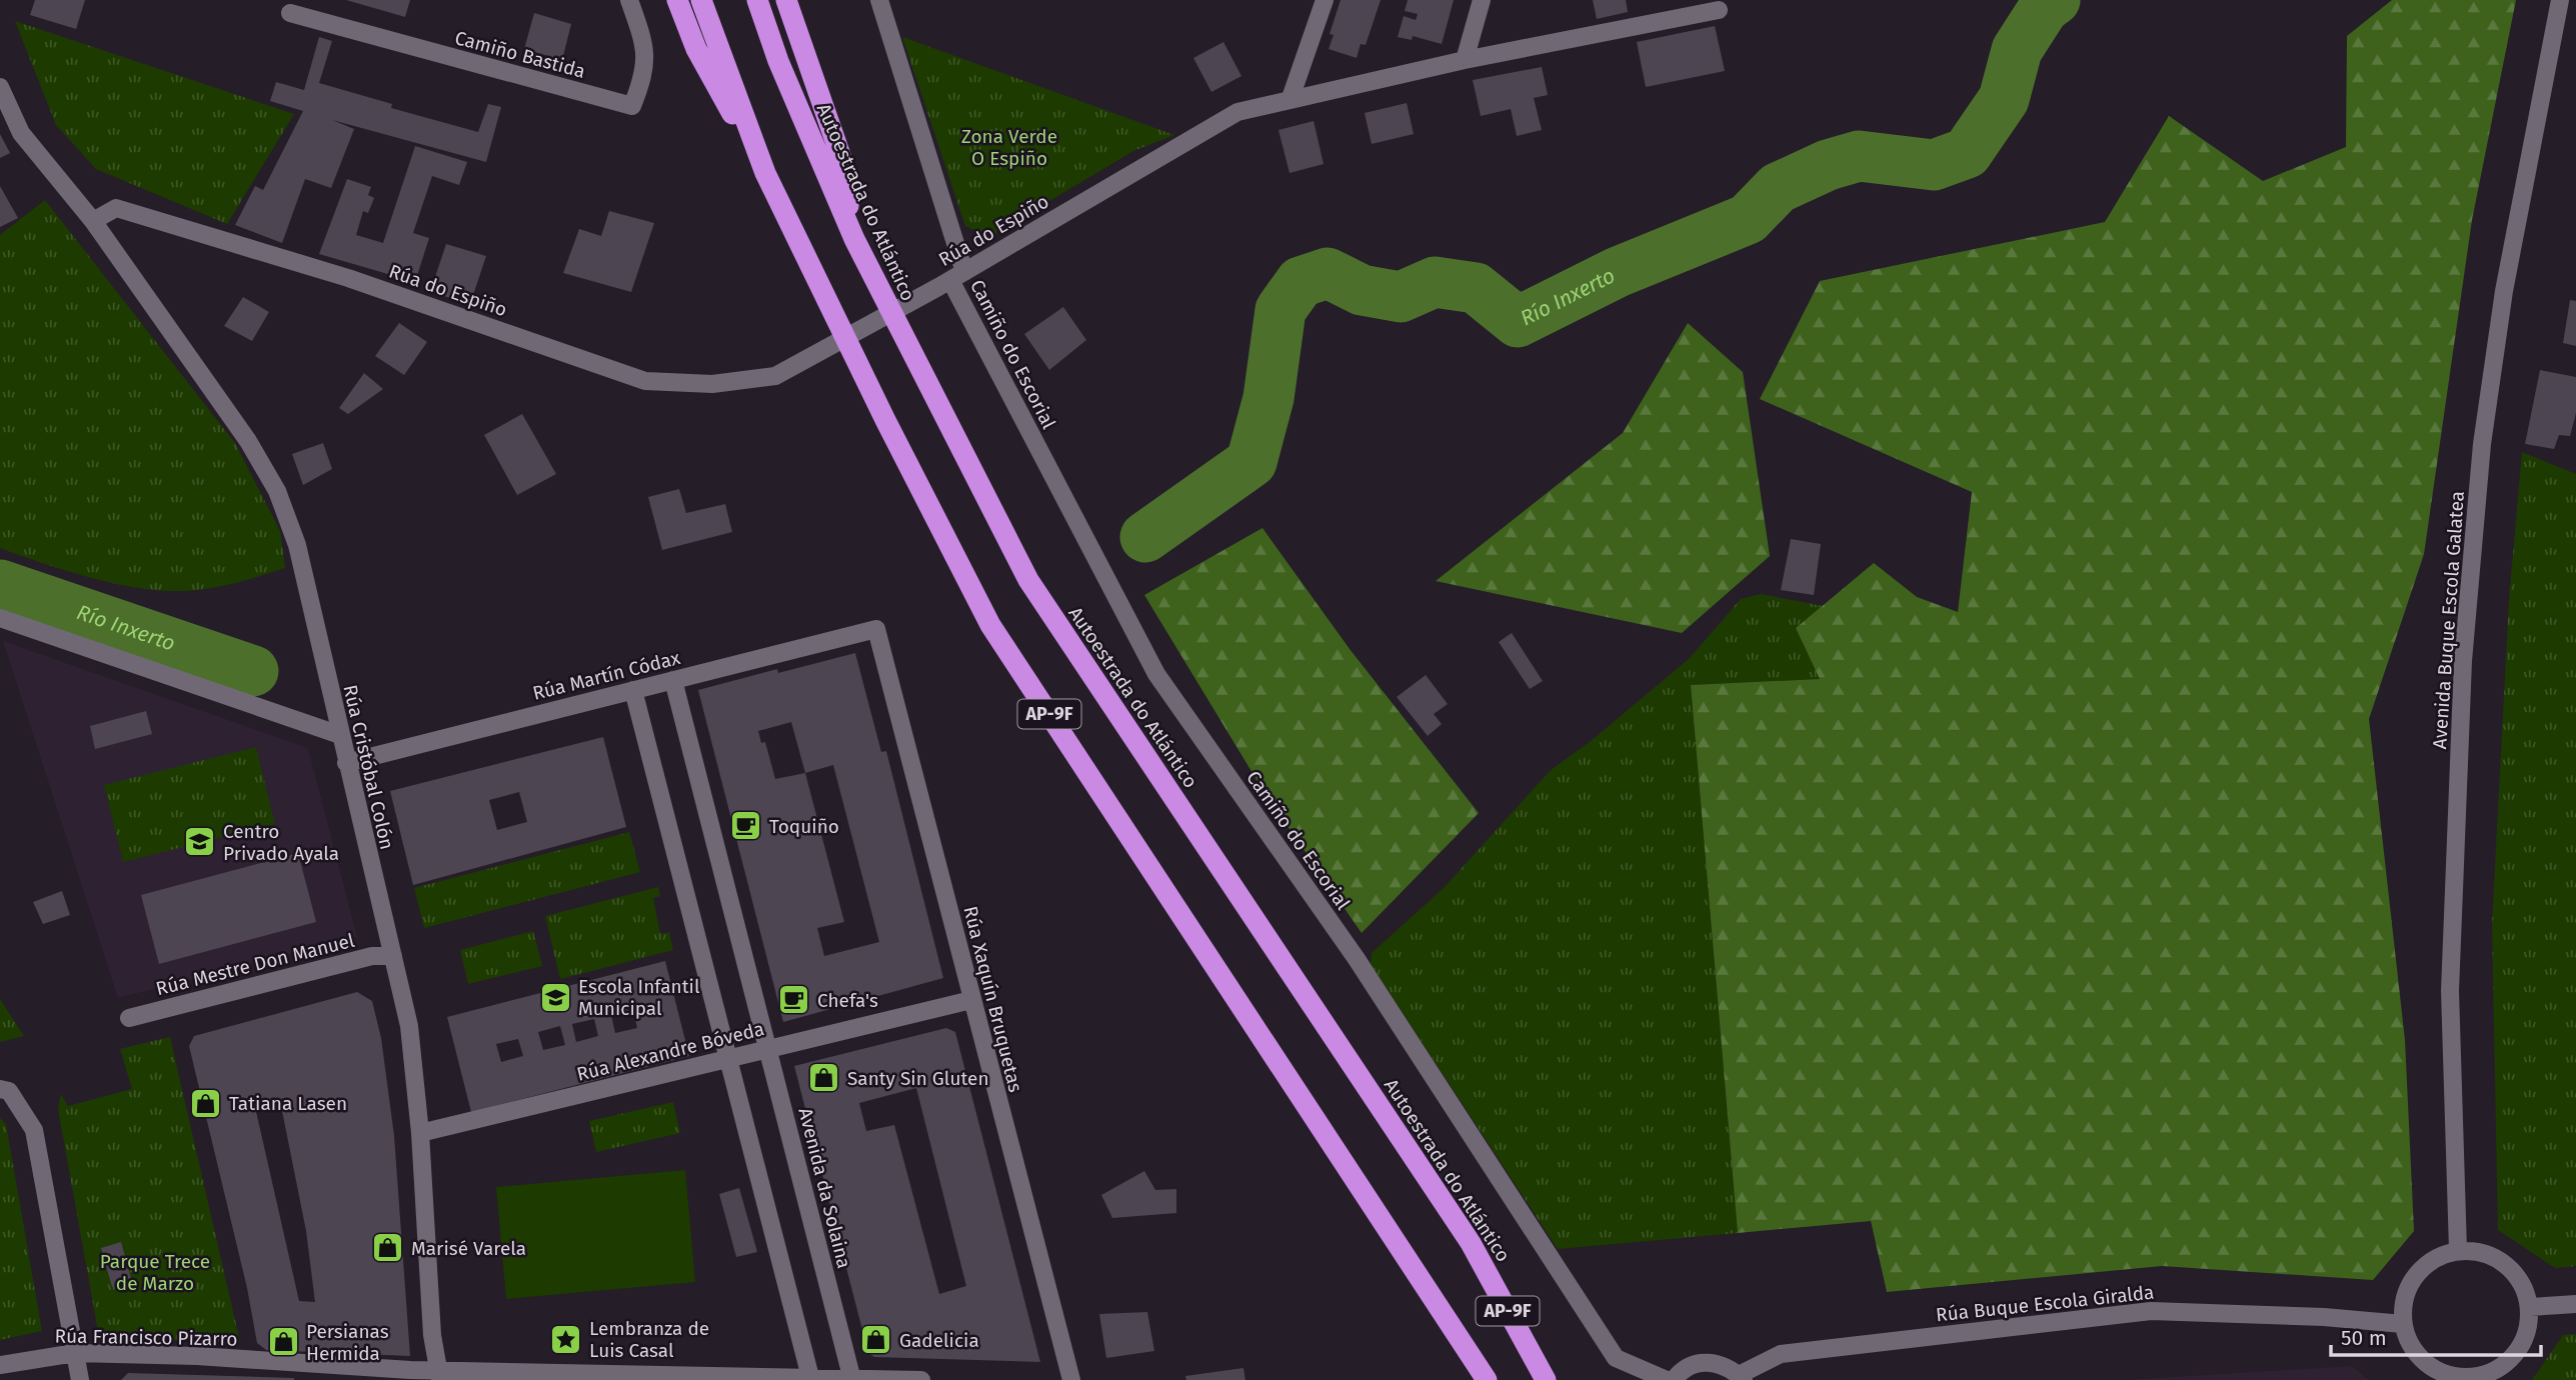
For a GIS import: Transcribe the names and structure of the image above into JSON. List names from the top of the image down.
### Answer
{
  "streets": {
    "highway": ["Autoestrada do Atlántico", "AP-9F"],
    "street": [
      "Camiño Bastida",
      "Rúa do Espiño",
      "Camiño do Escorial",
      "Avenida Buque Escola Galatea",
      "Rúa Martín Códax",
      "Rúa Cristóbal Colón",
      "Rúa Mestre Don Manuel",
      "Rúa Xaquín Bruquetas",
      "Rúa Alexandre Bóveda",
      "Avenida da Solaina",
      "Rúa Buque Escola Giralda",
      "Rúa Francisco Pizarro"
    ]
  },
  "crossings": [
    ["Rúa do Espiño", "Camiño do Escorial"],
    ["Rúa do Espiño", "Rúa Cristóbal Colón"],
    ["Avenida Buque Escola Galatea", "Rúa Buque Escola Giralda"],
    ["Rúa Martín Códax", "Rúa Cristóbal Colón"],
    ["Rúa Martín Códax", "Rúa Xaquín Bruquetas"],
    ["Rúa Martín Códax", "Avenida da Solaina"],
    ["Rúa Cristóbal Colón", "Rúa Mestre Don Manuel"],
    ["Rúa Cristóbal Colón", "Rúa Alexandre Bóveda"],
    ["Rúa Cristóbal Colón", "Rúa Francisco Pizarro"],
    ["Rúa Xaquín Bruquetas", "Rúa Alexandre Bóveda"],
    ["Rúa Alexandre Bóveda", "Avenida da Solaina"],
    ["Avenida da Solaina", "Rúa Francisco Pizarro"]
  ],
  "water": ["Río Inxerto"],
  "parks": ["Zona Verde O Espiño", "Parque Trece de Marzo"],
  "places": {
    "cafe": ["Toquiño", "Chefa's"],
    "school or university": ["Centro Privado Ayala", "Escola Infantil Municipal"],
    "shop": [
      "Santy Sin Gluten",
      "Tatiana Lasen",
      "Marisé Varela",
      "Gadelicia",
      "Persianas Hermida"
    ],
    "place": ["Lembranza de Luis Casal"]
  },
  "scale_bar": "50 m"
}
